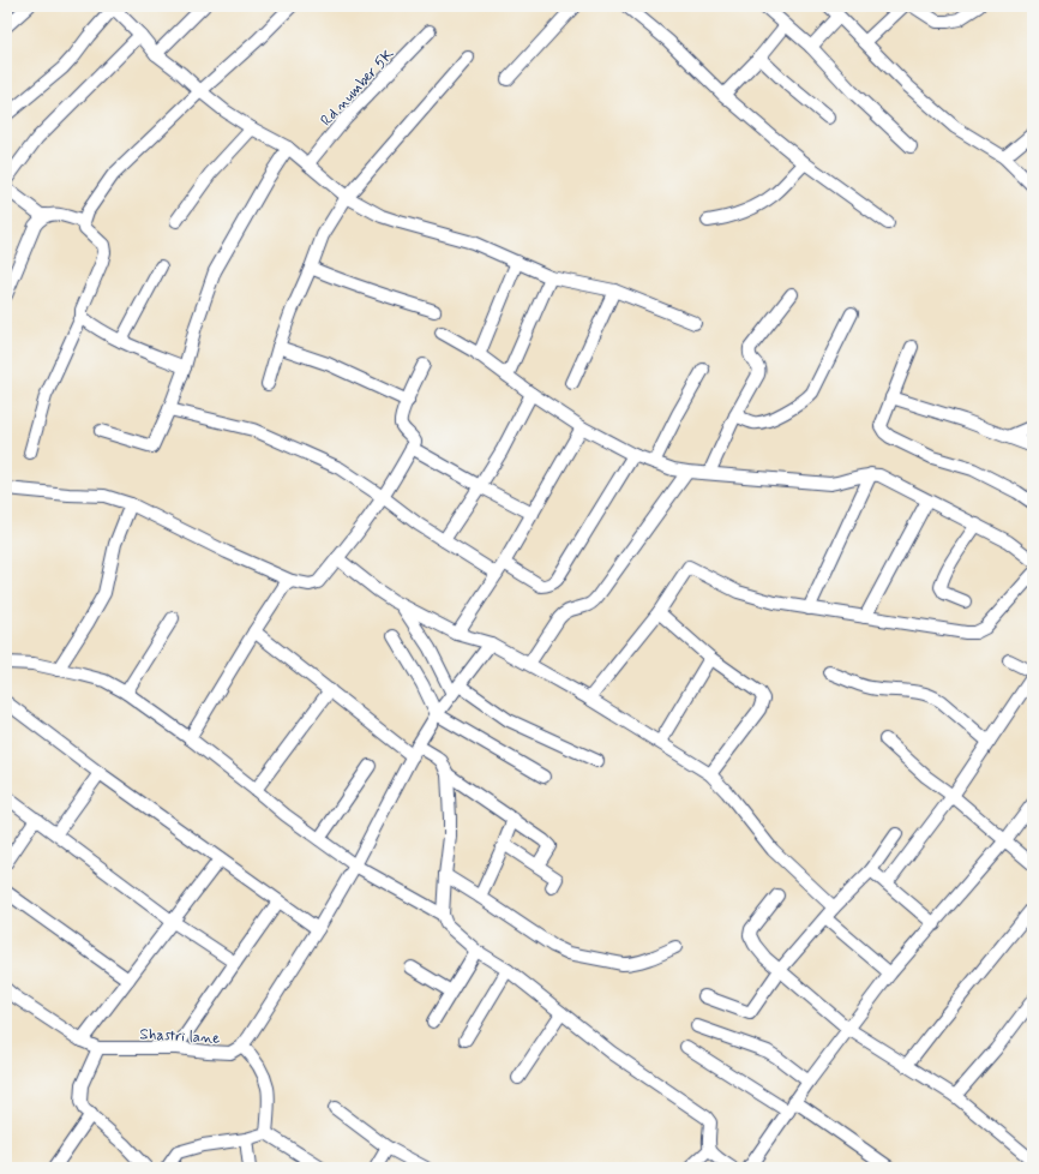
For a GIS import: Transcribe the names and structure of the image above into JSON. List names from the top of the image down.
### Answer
{
  "streets": {
    "street": ["Rd number 5K", "Shastri lane"]
  }
}
